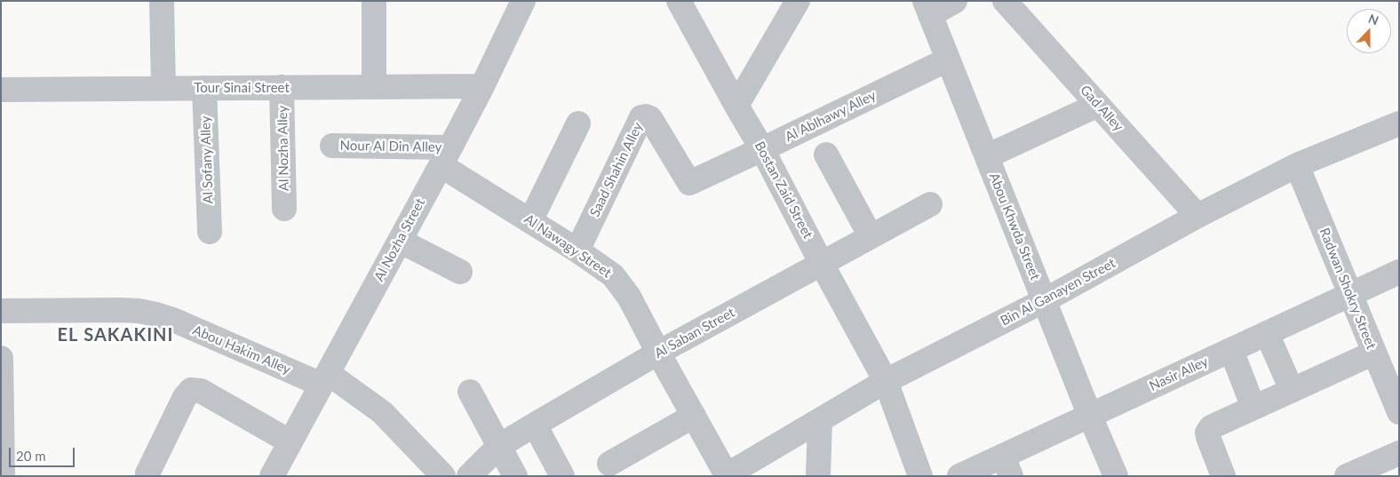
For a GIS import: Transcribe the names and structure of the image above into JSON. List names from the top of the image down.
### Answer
{
  "streets": {
    "street": [
      "Tour Sinai Street",
      "Gad Alley",
      "Al Ablhawy Alley",
      "Nour Al Din Alley",
      "Al Nozha Alley",
      "Al Sofany Alley",
      "Saad Shahin Alley",
      "Bostan Zaid Street",
      "Abou Khwda Street",
      "Al Nozha Street",
      "Al Nawagy Street",
      "Radwan Shokry Street",
      "Bin Al Ganayen Street",
      "Al Saban Street",
      "Abou Hakim Alley",
      "Nasir Alley"
    ]
  },
  "crossings": [
    ["Tour Sinai Street", "Al Nozha Alley"],
    ["Tour Sinai Street", "Al Sofany Alley"],
    ["Tour Sinai Street", "Al Nozha Street"],
    ["Gad Alley", "Bin Al Ganayen Street"],
    ["Al Ablhawy Alley", "Saad Shahin Alley"],
    ["Al Ablhawy Alley", "Bostan Zaid Street"],
    ["Al Ablhawy Alley", "Abou Khwda Street"],
    ["Nour Al Din Alley", "Al Nozha Street"],
    ["Nour Al Din Alley", "Al Nawagy Street"],
    ["Saad Shahin Alley", "Al Nawagy Street"],
    ["Bostan Zaid Street", "Bin Al Ganayen Street"],
    ["Bostan Zaid Street", "Al Saban Street"],
    ["Abou Khwda Street", "Bin Al Ganayen Street"],
    ["Abou Khwda Street", "Nasir Alley"],
    ["Al Nozha Street", "Al Nawagy Street"],
    ["Al Nozha Street", "Abou Hakim Alley"],
    ["Al Nawagy Street", "Bin Al Ganayen Street"],
    ["Al Nawagy Street", "Al Saban Street"],
    ["Radwan Shokry Street", "Bin Al Ganayen Street"],
    ["Radwan Shokry Street", "Nasir Alley"]
  ],
  "districts": ["EL SAKAKINI"],
  "scale_bar": "20 m",
  "north": "top"
}
